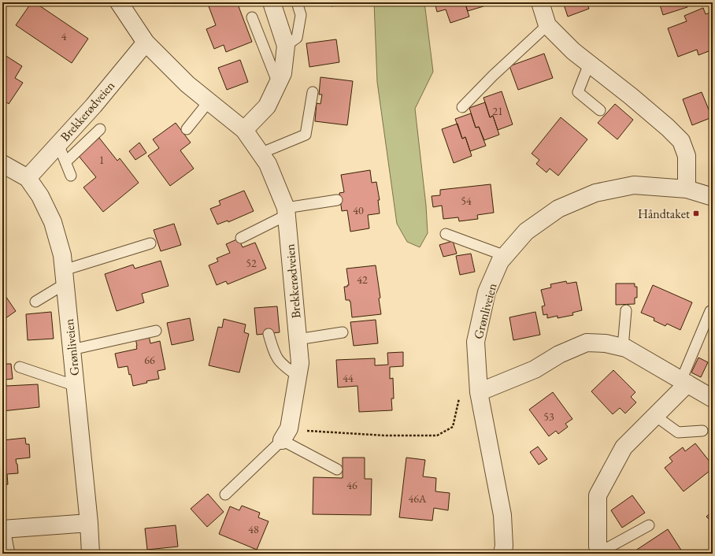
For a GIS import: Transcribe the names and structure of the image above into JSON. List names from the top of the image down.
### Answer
{
  "streets": {
    "street": ["Brekkerødveien", "Grønliveien"]
  },
  "crossings": [
    ["Brekkerødveien", "Grønliveien"]
  ],
  "places": {
    "transit": ["Håndtaket"]
  },
  "house_numbers": [
    "4",
    "21",
    "1",
    "54",
    "40",
    "52",
    "42",
    "66",
    "44",
    "53",
    "46",
    "46A",
    "48"
  ]
}
